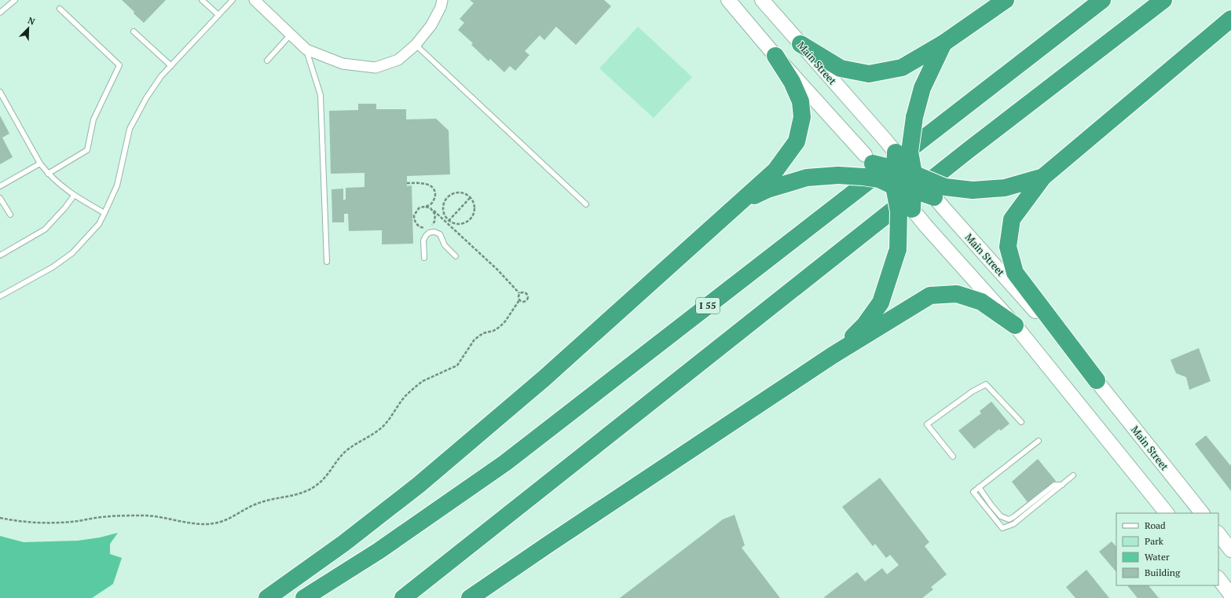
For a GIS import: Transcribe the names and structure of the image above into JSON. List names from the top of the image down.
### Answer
{
  "streets": {
    "highway": ["I 55"],
    "main road": ["Main Street"]
  },
  "legend": [
    "Road",
    "Park",
    "Water",
    "Building"
  ],
  "north": "top right"
}
